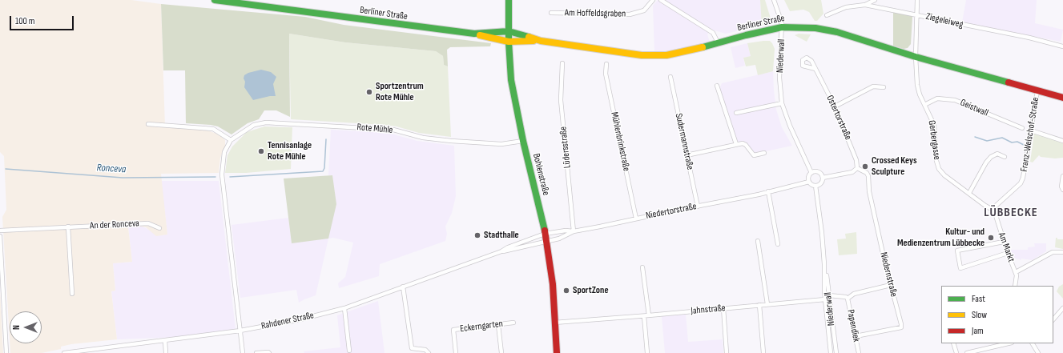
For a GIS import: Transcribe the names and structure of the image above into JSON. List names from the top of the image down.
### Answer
{
  "streets": {
    "main road": ["Berliner Straße", "Bohlenstraße"],
    "street": [
      "Am Hoffeldsgraben",
      "Ziegeleiweg",
      "Niederwall",
      "Geistwall",
      "Ostertorstraße",
      "Rote Mühle",
      "Franz-Welschof-Straße",
      "Gerbergasse",
      "Mühlenbrinkstraße",
      "Sudermannstraße",
      "Lüdersstraße",
      "Niedertorstraße",
      "An der Ronceva",
      "Am Markt",
      "Niedernstraße",
      "Jahnstraße",
      "Rahdener Straße",
      "Papendiek",
      "Eckerngarten"
    ]
  },
  "crossings": [
    ["Berliner Straße", "Niederwall"],
    ["Berliner Straße", "Franz-Welschof-Straße"],
    ["Berliner Straße", "Gerbergasse"],
    ["Berliner Straße", "Bohlenstraße"],
    ["Ziegeleiweg", "Gerbergasse"],
    ["Niederwall", "Niedertorstraße"],
    ["Niederwall", "Jahnstraße"],
    ["Geistwall", "Gerbergasse"],
    ["Ostertorstraße", "Niedernstraße"],
    ["Rote Mühle", "Bohlenstraße"],
    ["Franz-Welschof-Straße", "Am Markt"],
    ["Mühlenbrinkstraße", "Niedertorstraße"],
    ["Sudermannstraße", "Niedertorstraße"],
    ["Lüdersstraße", "Niedertorstraße"],
    ["Bohlenstraße", "Niedertorstraße"],
    ["Bohlenstraße", "Jahnstraße"],
    ["Bohlenstraße", "Rahdener Straße"],
    ["Niedertorstraße", "Rahdener Straße"],
    ["Niedernstraße", "Papendiek"]
  ],
  "districts": ["LÜBBECKE"],
  "water": ["Ronceva"],
  "places": [
    "Sportzentrum Rote Mühle",
    "Tennisanlage Rote Mühle",
    "Crossed Keys Sculpture",
    "Stadthalle",
    "Kultur- und Medienzentrum Lübbecke",
    "SportZone"
  ],
  "legend": ["Fast", "Slow", "Jam"],
  "scale_bar": "100 m",
  "north": "left"
}
